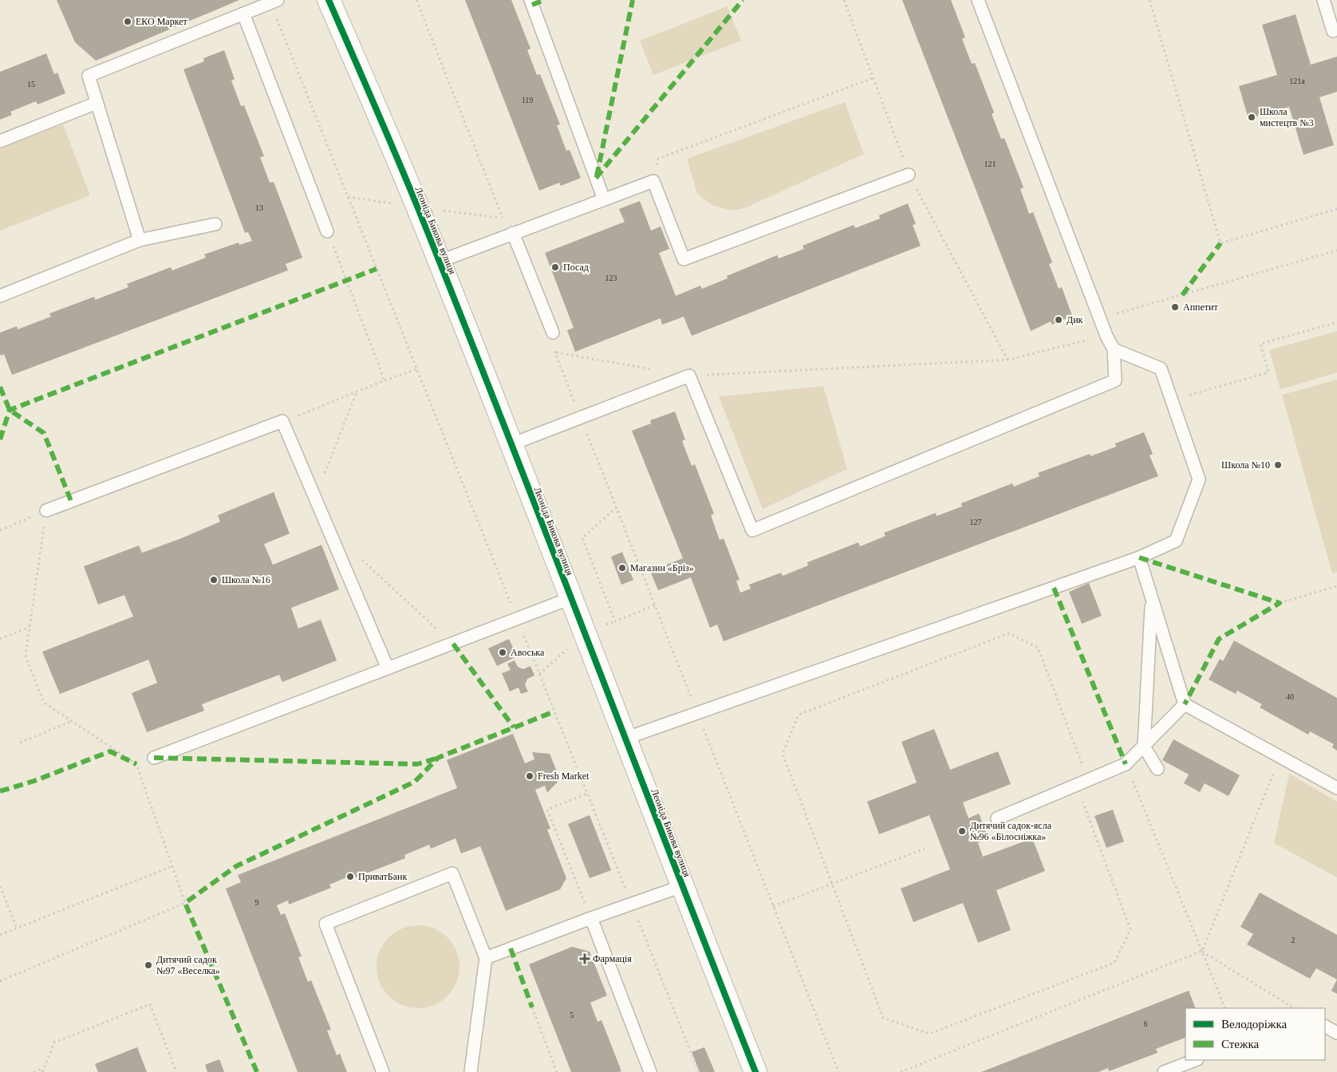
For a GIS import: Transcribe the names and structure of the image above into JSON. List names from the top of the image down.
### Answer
{
  "streets": {
    "street": ["Леоніда Бикова вулиця"]
  },
  "places": {
    "other": [
      "ЕКО Маркет",
      "Школа мистецтв №3",
      "Посад",
      "Аппетит",
      "Дик",
      "Школа №10",
      "Магазин «Бріз»",
      "Школа №16",
      "Авоська",
      "Fresh Market",
      "Дитячий садок-ясла №96 «Білосніжка»",
      "ПриватБанк",
      "Дитячий садок №97 «Веселка»"
    ],
    "health": ["Фармація"]
  },
  "house_numbers": [
    "121а",
    "15",
    "119",
    "121",
    "13",
    "123",
    "127",
    "40",
    "9",
    "2",
    "5",
    "6"
  ],
  "legend": ["Велодоріжка", "Стежка"]
}
